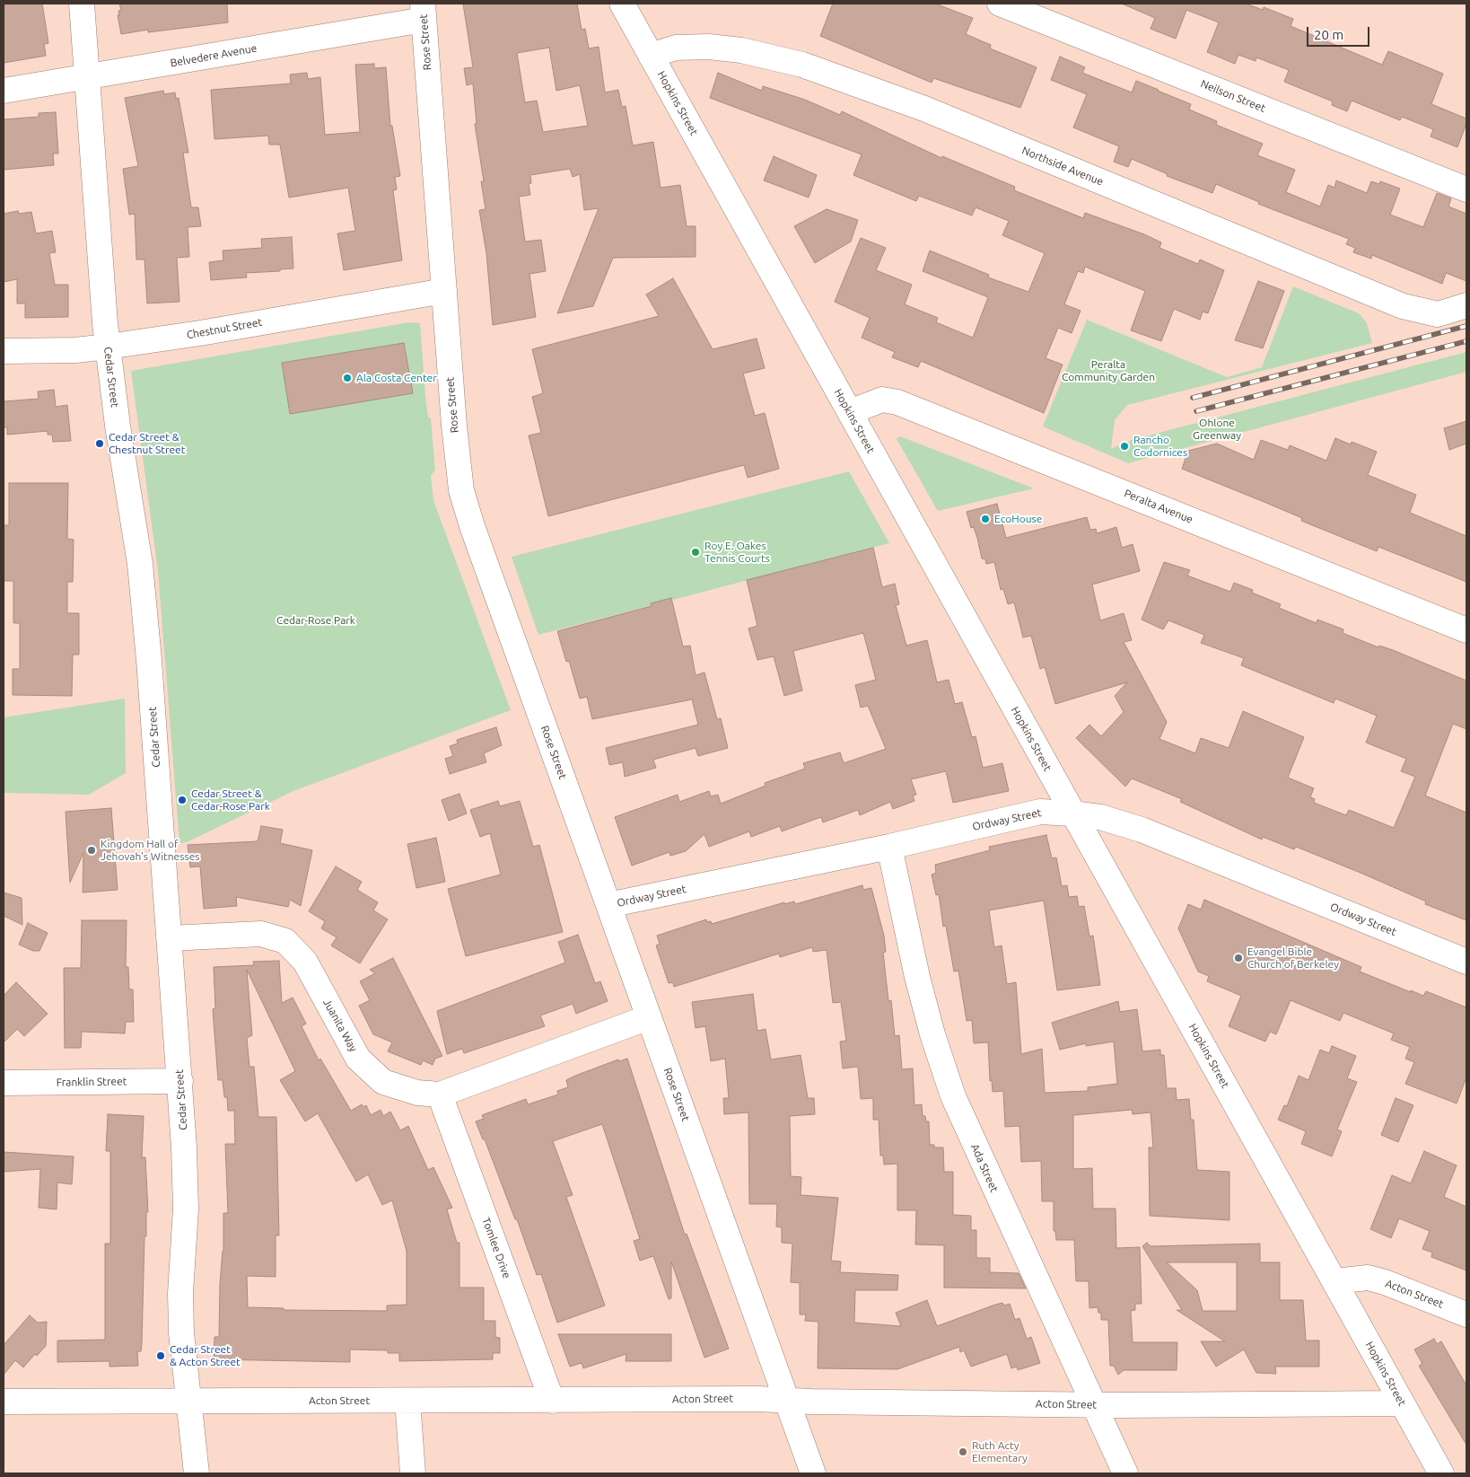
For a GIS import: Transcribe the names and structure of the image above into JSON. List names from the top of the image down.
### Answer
{
  "streets": {
    "street": [
      "Rose Street",
      "Belvedere Avenue",
      "Neilson Street",
      "Hopkins Street",
      "Northside Avenue",
      "Chestnut Street",
      "Cedar Street",
      "Peralta Avenue",
      "Ordway Street",
      "Juanita Way",
      "Franklin Street",
      "Ada Street",
      "Tomlee Drive",
      "Acton Street"
    ]
  },
  "crossings": [
    ["Rose Street", "Belvedere Avenue"],
    ["Rose Street", "Chestnut Street"],
    ["Rose Street", "Ordway Street"],
    ["Rose Street", "Juanita Way"],
    ["Rose Street", "Acton Street"],
    ["Belvedere Avenue", "Cedar Street"],
    ["Hopkins Street", "Northside Avenue"],
    ["Hopkins Street", "Peralta Avenue"],
    ["Hopkins Street", "Ordway Street"],
    ["Hopkins Street", "Acton Street"],
    ["Chestnut Street", "Cedar Street"],
    ["Cedar Street", "Juanita Way"],
    ["Cedar Street", "Franklin Street"],
    ["Cedar Street", "Acton Street"],
    ["Ordway Street", "Ada Street"],
    ["Juanita Way", "Tomlee Drive"],
    ["Ada Street", "Acton Street"],
    ["Tomlee Drive", "Acton Street"]
  ],
  "parks": ["Peralta Community Garden", "Ohlone Greenway", "Cedar-Rose Park"],
  "places": [
    "Ala Costa Center",
    "Cedar Street & Chestnut Street",
    "Rancho Codornices",
    "EcoHouse",
    "Roy E. Oakes Tennis Courts",
    "Cedar Street & Cedar-Rose Park",
    "Kingdom Hall of Jehovah's Witnesses",
    "Evangel Bible Church of Berkeley",
    "Cedar Street & Acton Street",
    "Ruth Acty Elementary"
  ],
  "scale_bar": "20 m"
}
